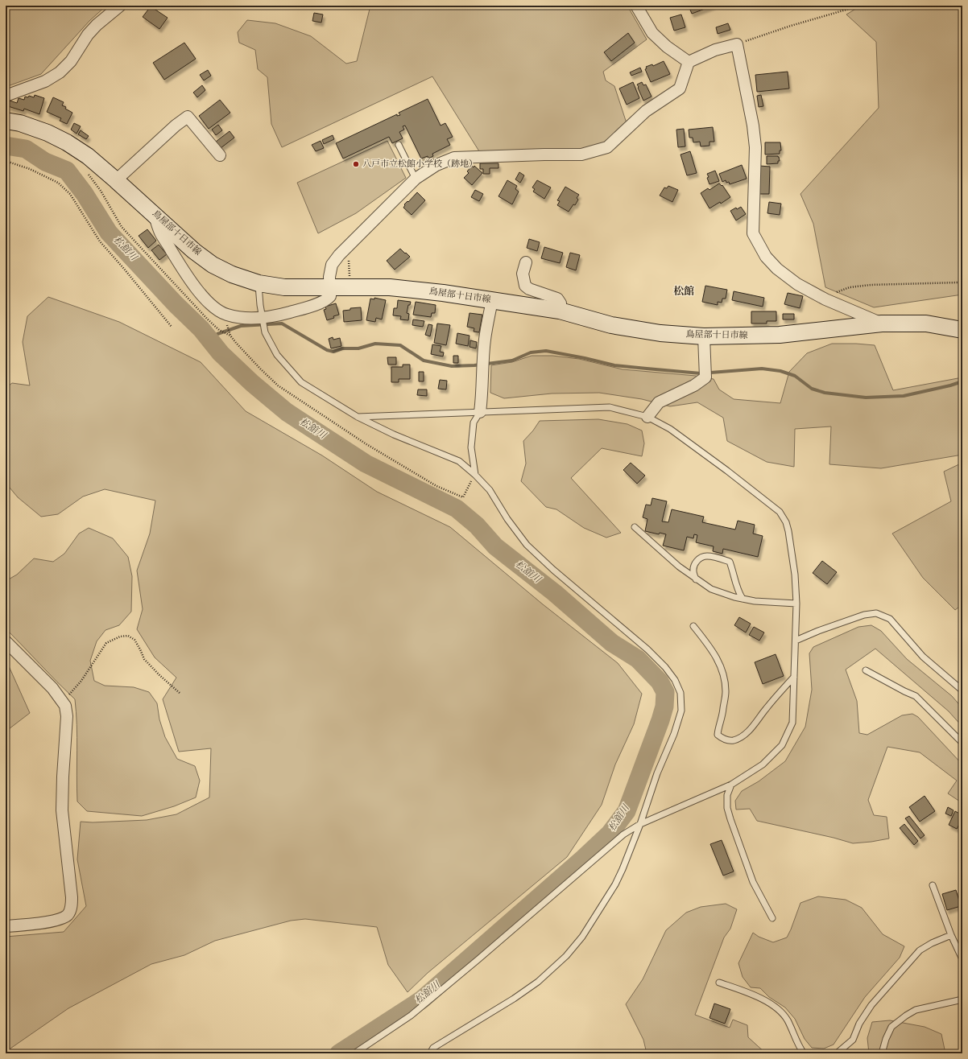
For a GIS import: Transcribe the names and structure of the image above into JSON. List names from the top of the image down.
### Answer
{
  "streets": {
    "main road": ["鳥屋部十日市線"]
  },
  "districts": ["松館"],
  "water": ["松舘川"],
  "places": ["八戸市立松館小学校（跡地）"]
}
